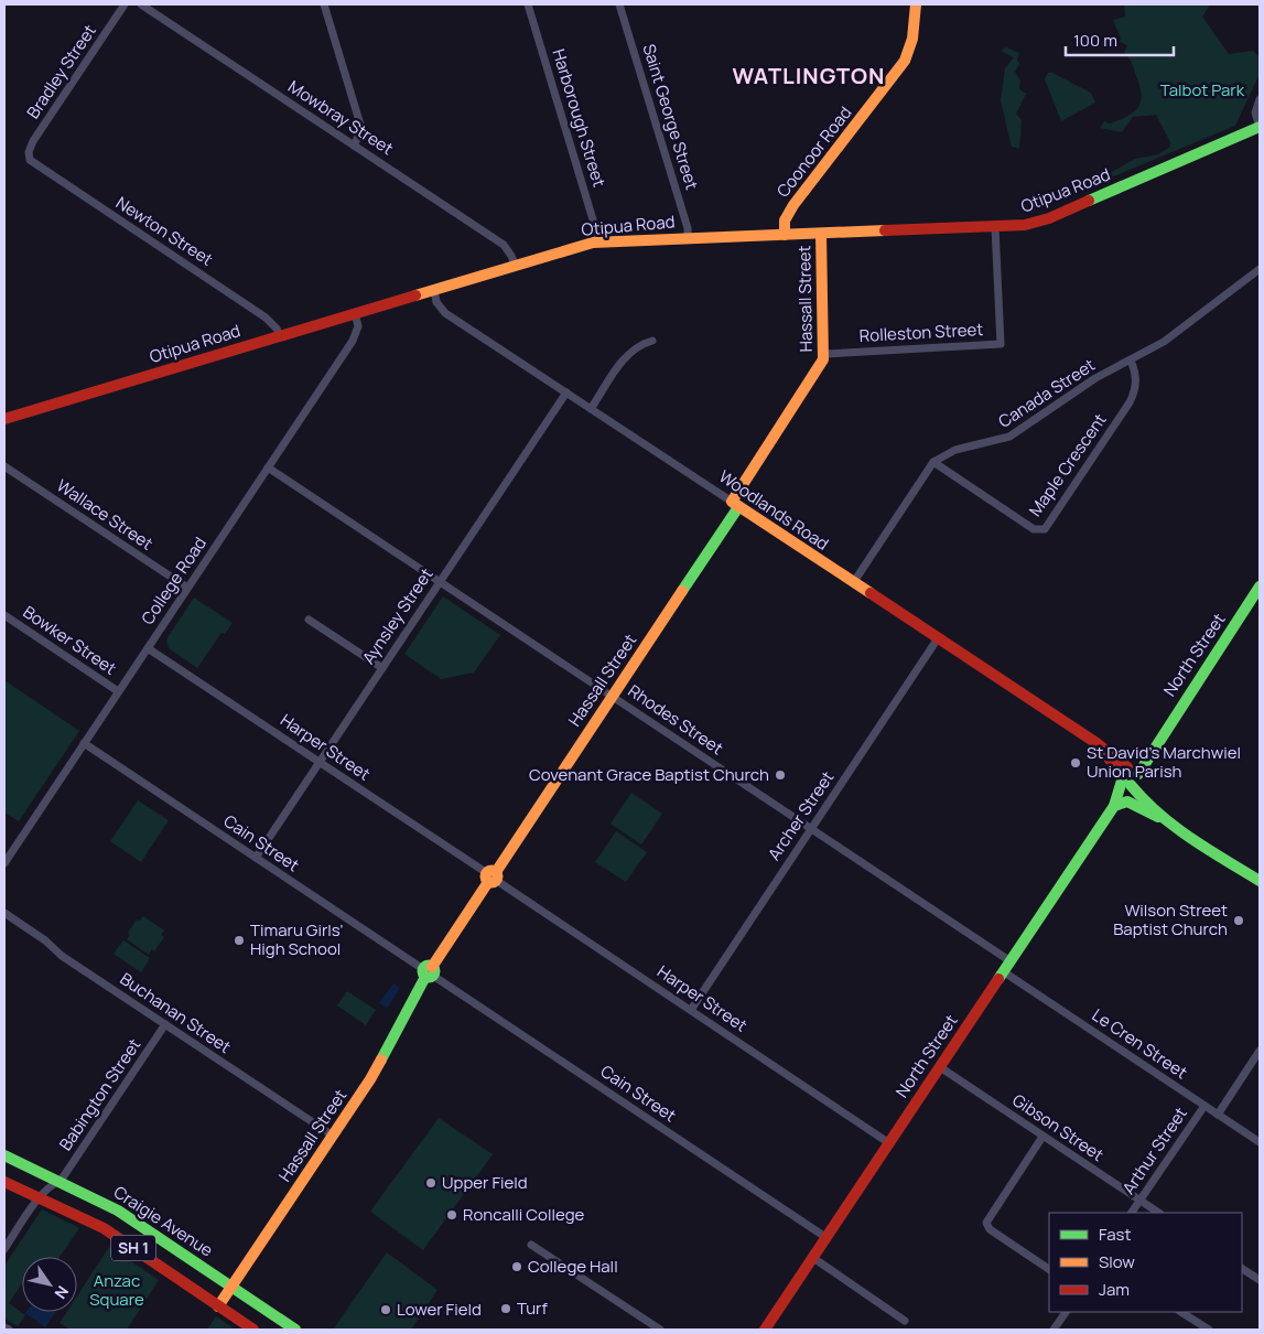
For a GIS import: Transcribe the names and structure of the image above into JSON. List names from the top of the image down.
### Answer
{
  "streets": {
    "main road": [
      "Coonoor Road",
      "Otipua Road",
      "Hassall Street",
      "Woodlands Road",
      "North Street",
      "Craigie Avenue",
      "SH 1"
    ],
    "street": [
      "Bradley Street",
      "Saint George Street",
      "Mowbray Street",
      "Harborough Street",
      "Newton Street",
      "Rolleston Street",
      "Canada Street",
      "Maple Crescent",
      "Wallace Street",
      "College Road",
      "Aynsley Street",
      "Bowker Street",
      "Rhodes Street",
      "Harper Street",
      "Archer Street",
      "Cain Street",
      "Buchanan Street",
      "Le Cren Street",
      "Babington Street",
      "Gibson Street",
      "Arthur Street"
    ]
  },
  "crossings": [
    ["Bradley Street", "Newton Street"],
    ["Saint George Street", "Otipua Road"],
    ["Mowbray Street", "Otipua Road"],
    ["Harborough Street", "Otipua Road"],
    ["Coonoor Road", "Otipua Road"],
    ["Otipua Road", "Newton Street"],
    ["Otipua Road", "Hassall Street"],
    ["Otipua Road", "Rolleston Street"],
    ["Otipua Road", "Woodlands Road"],
    ["Otipua Road", "College Road"],
    ["Hassall Street", "Rolleston Street"],
    ["Hassall Street", "Woodlands Road"],
    ["Hassall Street", "Rhodes Street"],
    ["Hassall Street", "Harper Street"],
    ["Hassall Street", "Cain Street"],
    ["Hassall Street", "Buchanan Street"],
    ["Hassall Street", "Craigie Avenue"],
    ["Hassall Street", "SH 1"],
    ["Canada Street", "Maple Crescent"],
    ["Canada Street", "Woodlands Road"],
    ["Woodlands Road", "Aynsley Street"],
    ["Woodlands Road", "North Street"],
    ["Woodlands Road", "Archer Street"],
    ["Wallace Street", "College Road"],
    ["College Road", "Bowker Street"],
    ["College Road", "Rhodes Street"],
    ["College Road", "Harper Street"],
    ["College Road", "Cain Street"],
    ["Aynsley Street", "Rhodes Street"],
    ["Aynsley Street", "Harper Street"],
    ["Aynsley Street", "Cain Street"],
    ["North Street", "Rhodes Street"],
    ["North Street", "Harper Street"],
    ["North Street", "Cain Street"],
    ["North Street", "Le Cren Street"],
    ["North Street", "Gibson Street"],
    ["Rhodes Street", "Archer Street"],
    ["Harper Street", "Archer Street"],
    ["Buchanan Street", "Babington Street"],
    ["Le Cren Street", "Arthur Street"],
    ["Babington Street", "Craigie Avenue"],
    ["Gibson Street", "Arthur Street"]
  ],
  "districts": ["WATLINGTON"],
  "parks": ["Talbot Park", "Anzac Square"],
  "places": [
    "St David's Marchwiel Union Parish",
    "Covenant Grace Baptist Church",
    "Wilson Street Baptist Church",
    "Timaru Girls' High School",
    "Upper Field",
    "Roncalli College",
    "College Hall",
    "Turf",
    "Lower Field"
  ],
  "legend": ["Fast", "Slow", "Jam"],
  "scale_bar": "100 m",
  "north": "bottom right"
}
